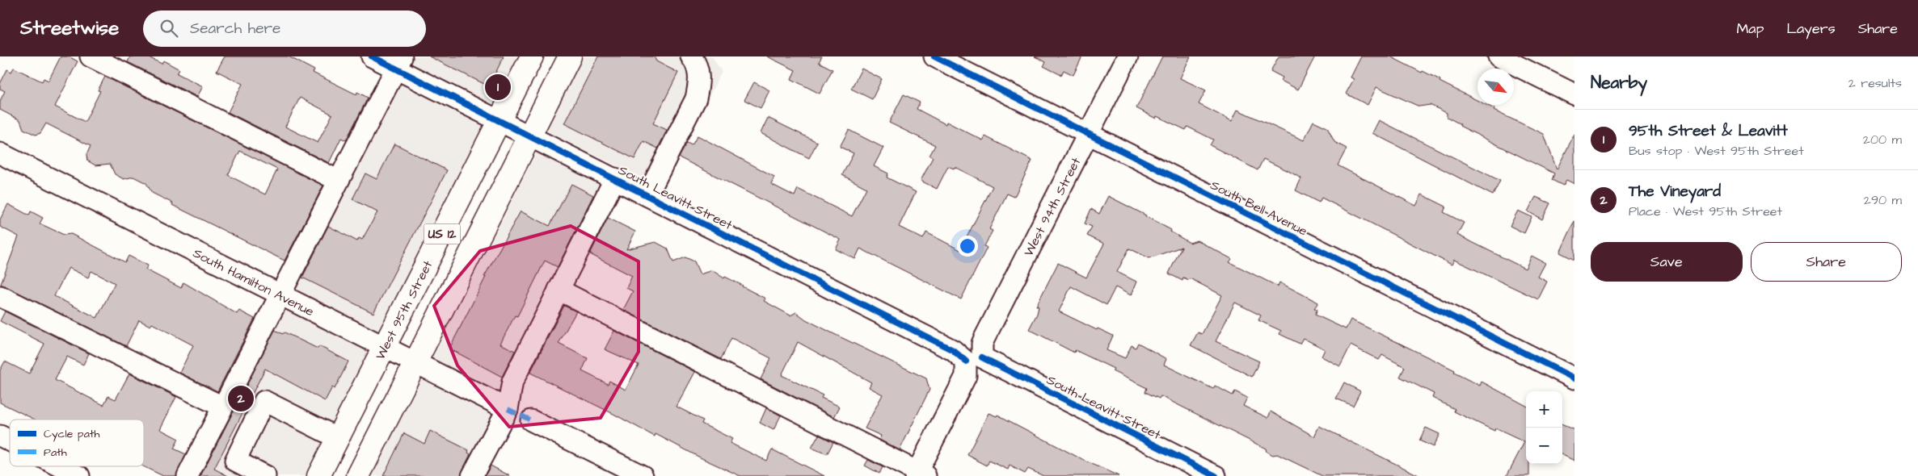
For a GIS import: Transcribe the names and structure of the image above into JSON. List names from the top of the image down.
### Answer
{
  "streets": {
    "main road": ["US 12", "West 95th Street"],
    "street": [
      "South Leavitt Street",
      "West 94th Street",
      "South Bell Avenue",
      "South Hamilton Avenue"
    ]
  },
  "crossings": [
    ["South Leavitt Street", "West 94th Street"],
    ["South Leavitt Street", "US 12"],
    ["South Leavitt Street", "West 95th Street"],
    ["West 94th Street", "South Bell Avenue"],
    ["US 12", "South Hamilton Avenue"],
    ["South Hamilton Avenue", "West 95th Street"]
  ],
  "legend": ["Cycle path", "Path"],
  "north": "bottom right",
  "page": {
    "header": "Streetwise",
    "search": "Search here",
    "nav": ["Map", "Layers", "Share"],
    "heading": ["Nearby", "2 results"],
    "pins": ["1", "2"],
    "list": [
      {
        "mark": "1",
        "name": "95th Street & Leavitt",
        "note": "Bus stop · West 95th Street",
        "value": "200 m"
      },
      {
        "mark": "2",
        "name": "The Vineyard",
        "note": "Place · West 95th Street",
        "value": "290 m"
      }
    ],
    "buttons": ["Save", "Share"],
    "map_buttons": ["+", "−"]
  }
}
